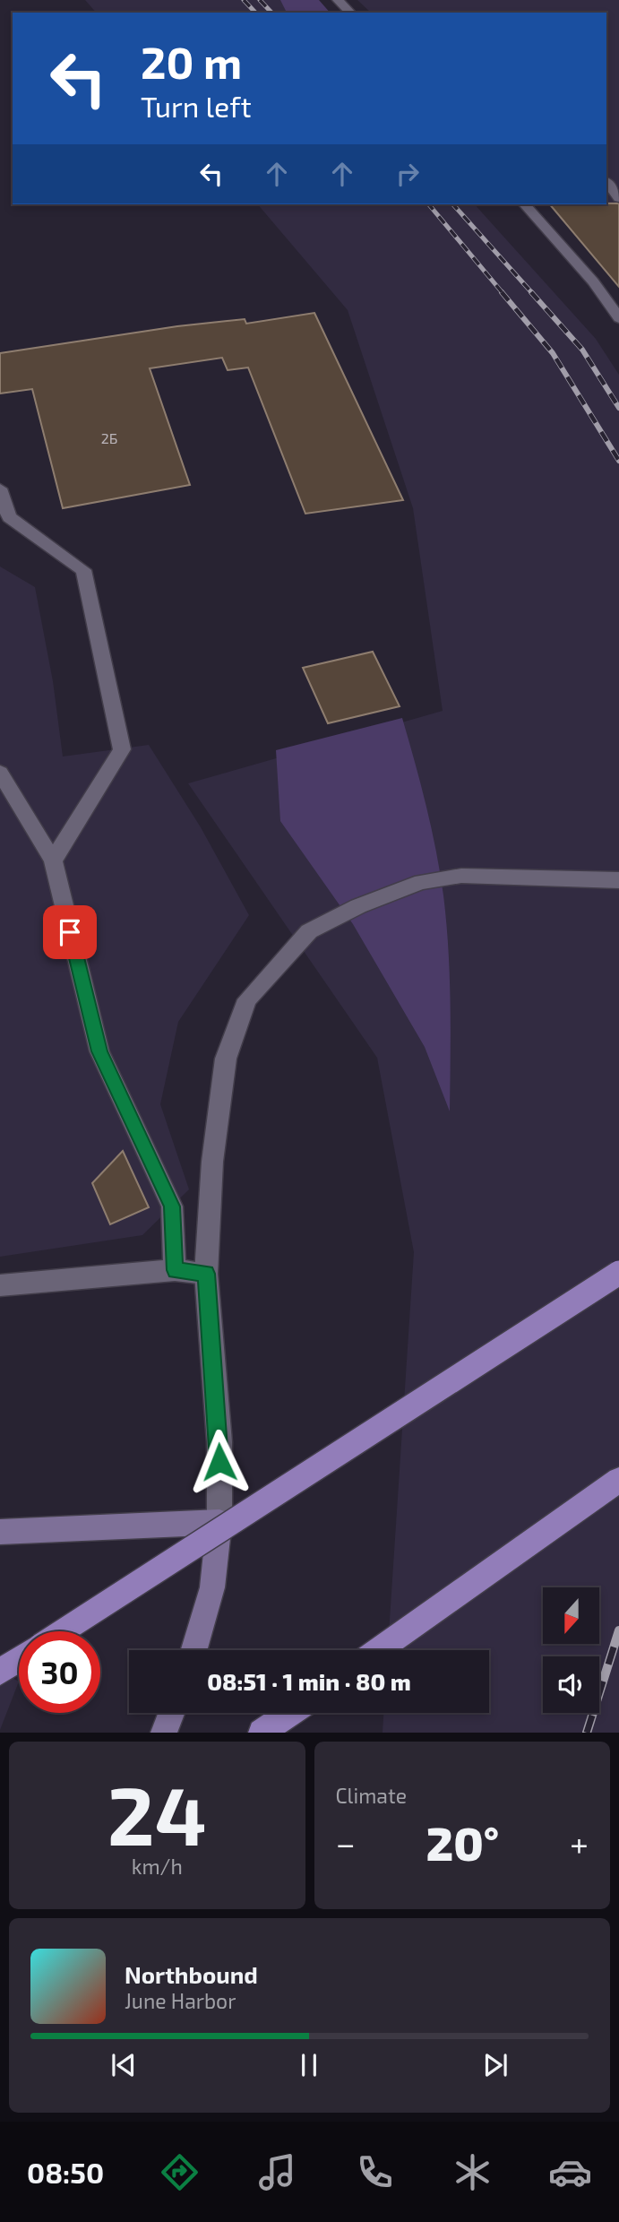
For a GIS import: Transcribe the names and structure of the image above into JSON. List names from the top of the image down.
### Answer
{
  "house_numbers": ["2Б"],
  "north": "bottom",
  "page": {
    "turn": ["20 m", "Turn left"],
    "limit": "30",
    "trip": "08:51 · 1 min · 80 m",
    "tile": [
      ["24", "km/h"],
      "Climate"
    ],
    "heat": ["−", "20°", "+"],
    "song": ["Northbound", "June Harbor"],
    "tabs": "08:50"
  }
}
